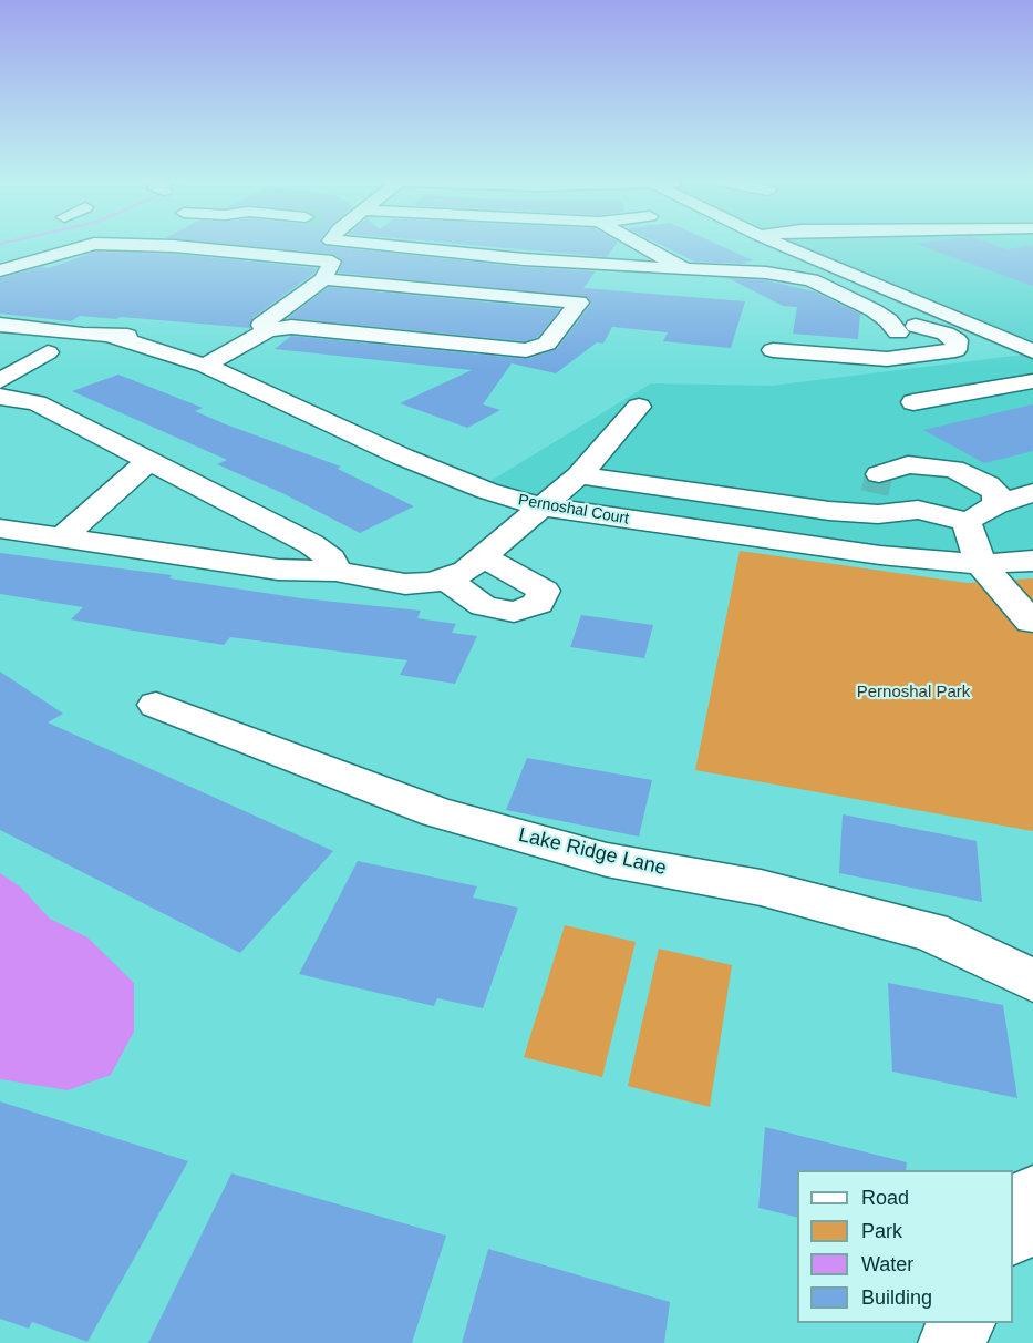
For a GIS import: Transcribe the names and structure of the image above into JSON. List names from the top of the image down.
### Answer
{
  "streets": {
    "street": ["Pernoshal Court", "Lake Ridge Lane"]
  },
  "parks": ["Pernoshal Park"],
  "legend": [
    "Road",
    "Park",
    "Water",
    "Building"
  ]
}
